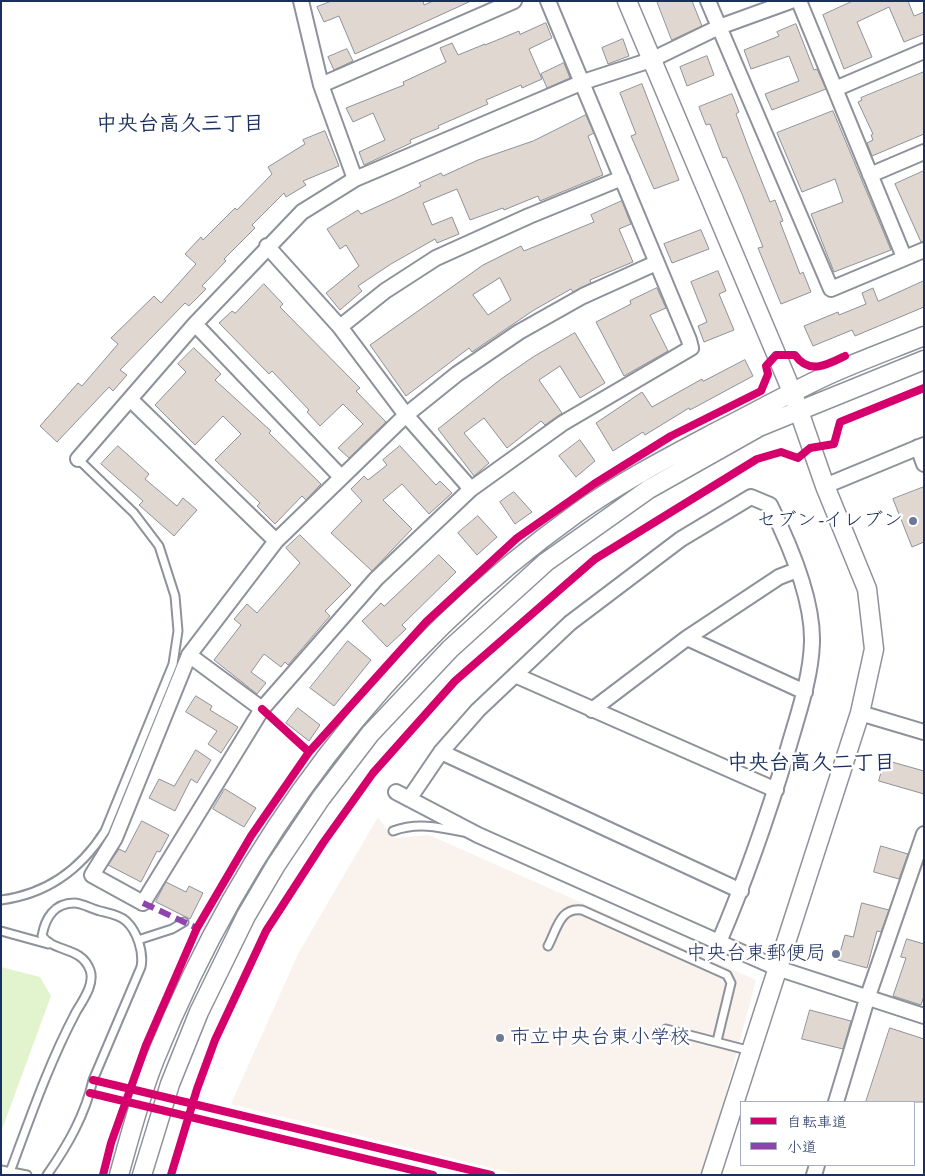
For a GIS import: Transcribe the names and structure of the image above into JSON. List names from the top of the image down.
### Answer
{
  "districts": ["中央台高久三丁目", "中央台高久二丁目"],
  "places": ["セブン-イレブン", "中央台東郵便局", "市立中央台東小学校"],
  "legend": ["自転車道", "小道"]
}
